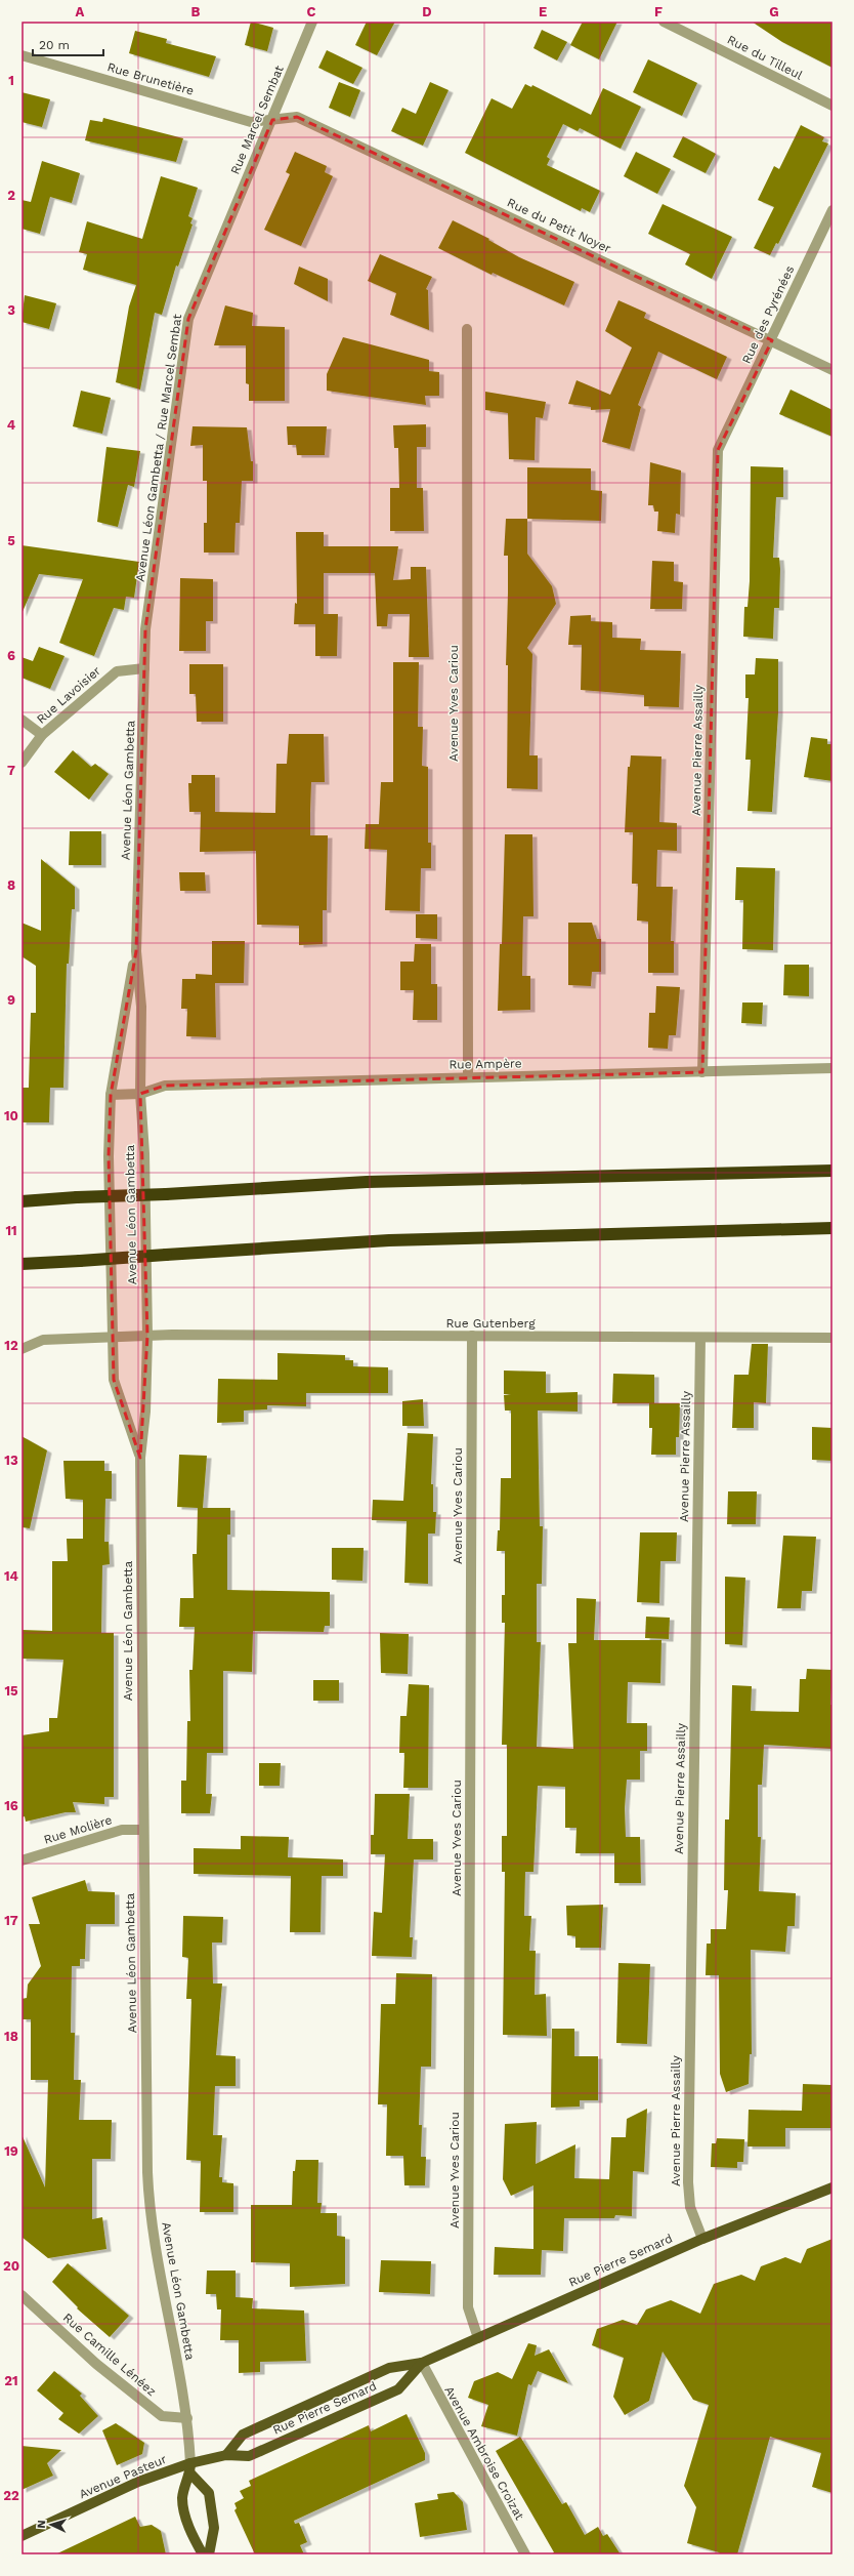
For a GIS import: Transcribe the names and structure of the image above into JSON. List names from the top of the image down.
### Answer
{
  "streets": {
    "main road": ["Rue Pierre Semard", "Avenue Pasteur"],
    "street": [
      "Rue du Tilleul",
      "Rue Brunetière",
      "Rue Marcel Sembat",
      "Rue du Petit Noyer",
      "Rue des Pyrénées",
      "Avenue Léon Gambetta / Rue Marcel Sembat",
      "Rue Lavoisier",
      "Avenue Yves Cariou",
      "Avenue Pierre Assailly",
      "Avenue Léon Gambetta",
      "Rue Ampère",
      "Rue Gutenberg",
      "Rue Molière",
      "Rue Camille Lénéez",
      "Avenue Ambroise Croizat"
    ]
  },
  "crossings": [
    ["Rue Brunetière", "Rue Marcel Sembat"],
    ["Rue Brunetière", "Rue du Petit Noyer"],
    ["Rue Marcel Sembat", "Rue du Petit Noyer"],
    ["Rue Marcel Sembat", "Avenue Léon Gambetta / Rue Marcel Sembat"],
    ["Rue du Petit Noyer", "Rue des Pyrénées"],
    ["Rue des Pyrénées", "Avenue Pierre Assailly"],
    ["Avenue Léon Gambetta / Rue Marcel Sembat", "Avenue Léon Gambetta"],
    ["Rue Lavoisier", "Avenue Léon Gambetta"],
    ["Avenue Yves Cariou", "Rue Ampère"],
    ["Avenue Yves Cariou", "Rue Gutenberg"],
    ["Avenue Yves Cariou", "Rue Pierre Semard"],
    ["Avenue Pierre Assailly", "Rue Ampère"],
    ["Avenue Pierre Assailly", "Rue Gutenberg"],
    ["Avenue Pierre Assailly", "Rue Pierre Semard"],
    ["Avenue Léon Gambetta", "Rue Ampère"],
    ["Avenue Léon Gambetta", "Rue Gutenberg"],
    ["Avenue Léon Gambetta", "Rue Molière"],
    ["Avenue Léon Gambetta", "Rue Pierre Semard"],
    ["Avenue Léon Gambetta", "Rue Camille Lénéez"],
    ["Avenue Léon Gambetta", "Avenue Pasteur"],
    ["Rue Pierre Semard", "Avenue Ambroise Croizat"],
    ["Rue Pierre Semard", "Avenue Pasteur"]
  ],
  "scale_bar": "20 m",
  "north": "left",
  "grid": {
    "columns": [
      "A",
      "B",
      "C",
      "D",
      "E",
      "F",
      "G"
    ],
    "rows": [
      "1",
      "2",
      "3",
      "4",
      "5",
      "6",
      "7",
      "8",
      "9",
      "10",
      "11",
      "12",
      "13",
      "14",
      "15",
      "16",
      "17",
      "18",
      "19",
      "20",
      "21",
      "22"
    ]
  }
}
